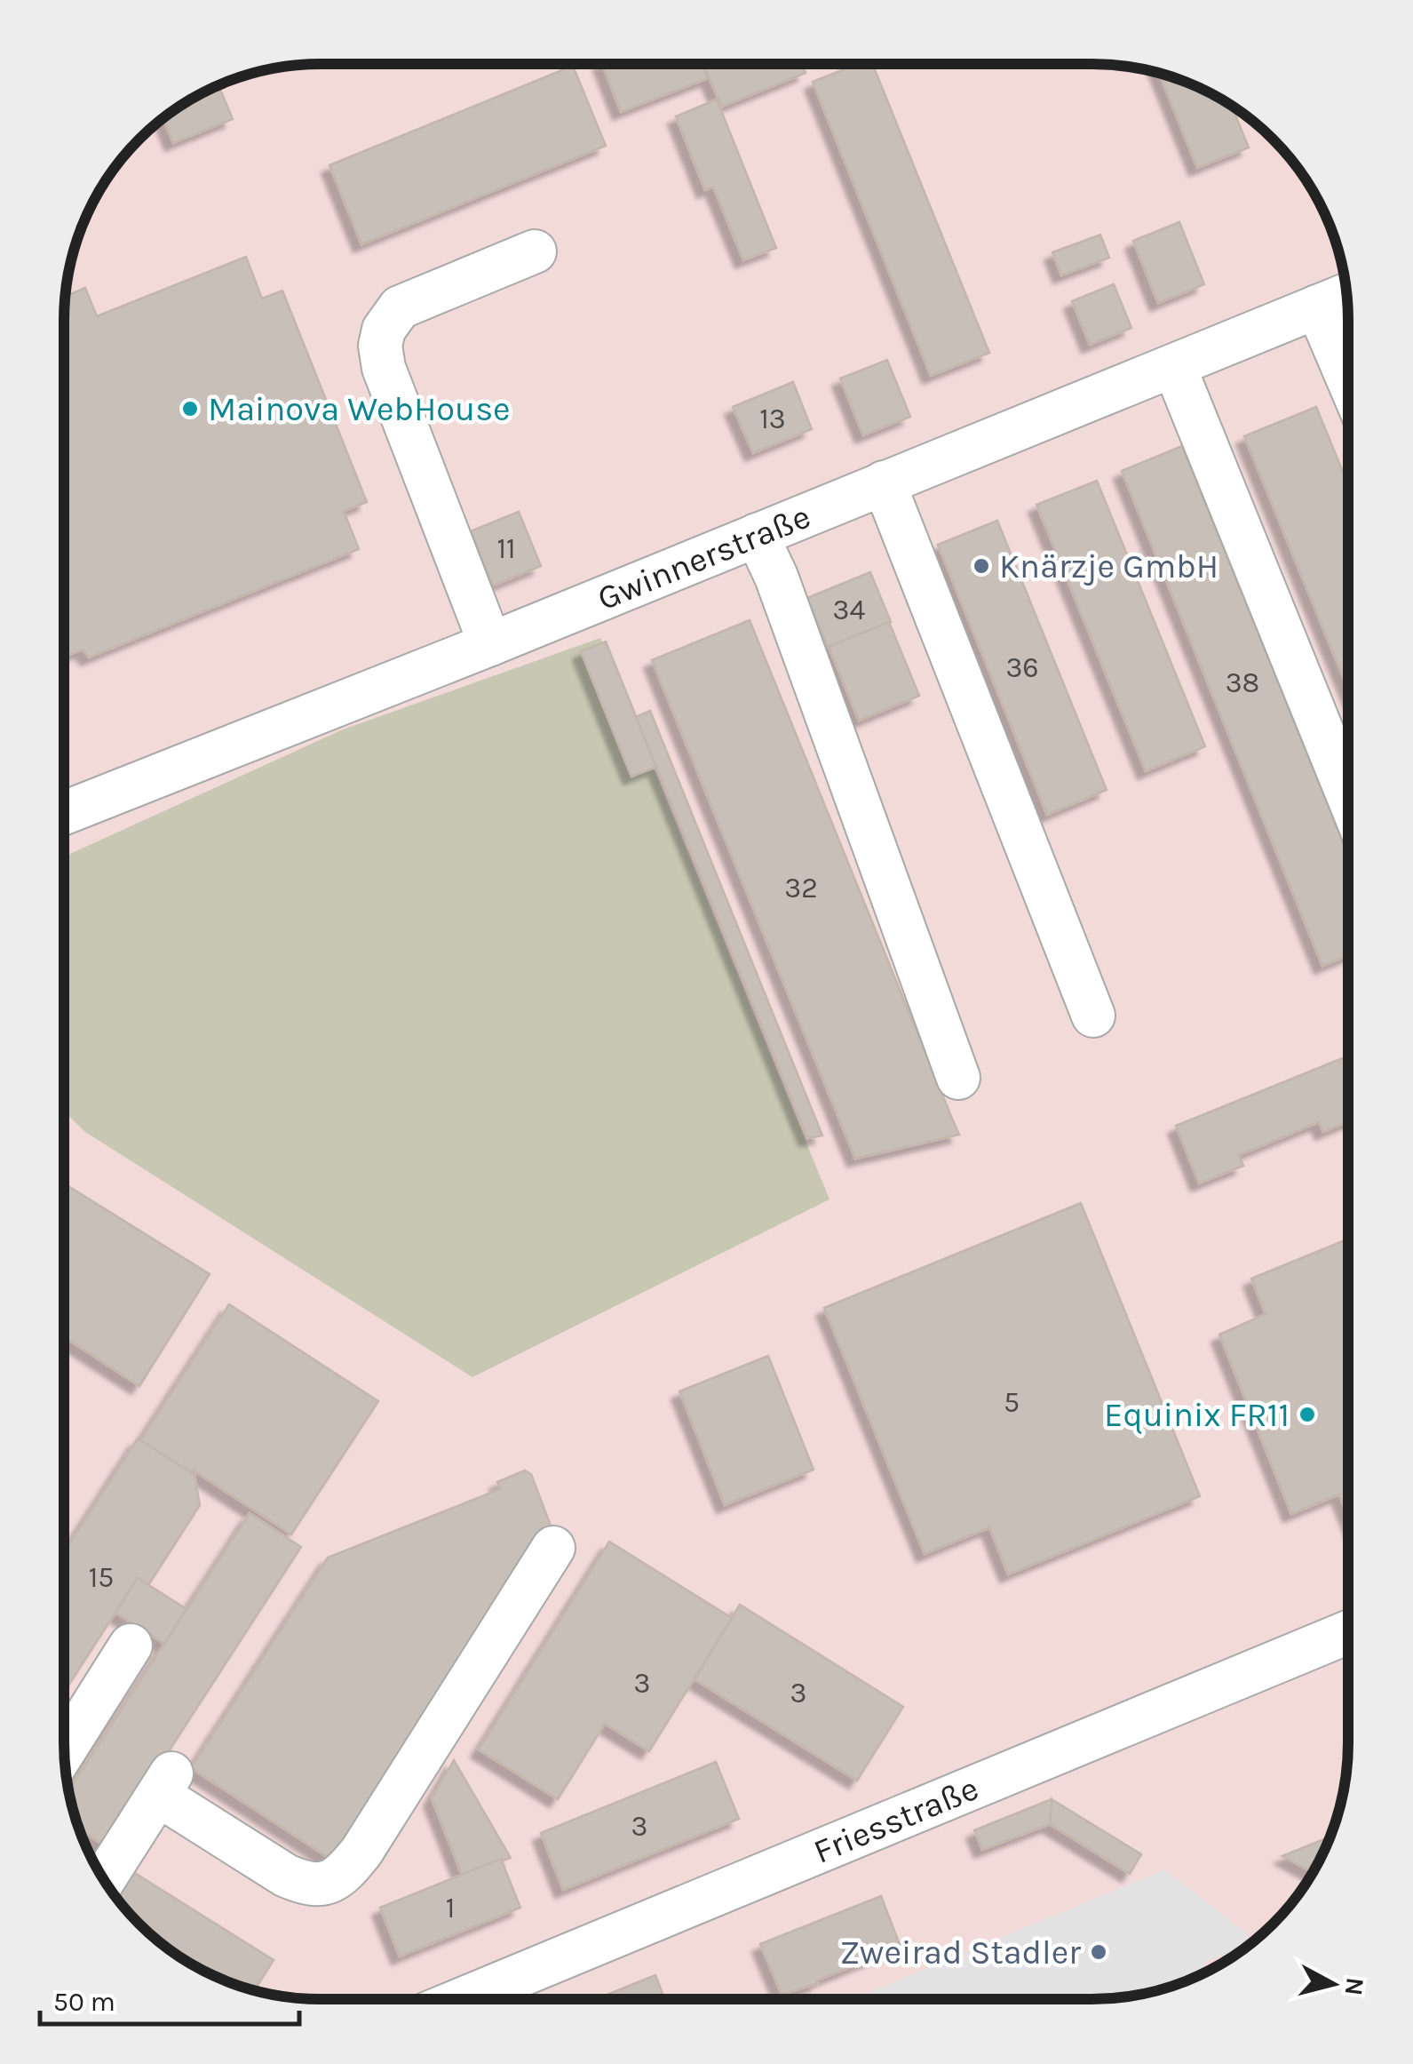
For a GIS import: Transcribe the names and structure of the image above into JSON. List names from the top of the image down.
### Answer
{
  "streets": {
    "street": ["Gwinnerstraße", "Friesstraße"]
  },
  "places": [
    "Mainova WebHouse",
    "Knärzje GmbH",
    "Equinix FR11",
    "Zweirad Stadler"
  ],
  "house_numbers": [
    "13",
    "11",
    "34",
    "36",
    "38",
    "32",
    "5",
    "15",
    "3",
    "3",
    "3",
    "1"
  ],
  "scale_bar": "50 m",
  "north": "right"
}
